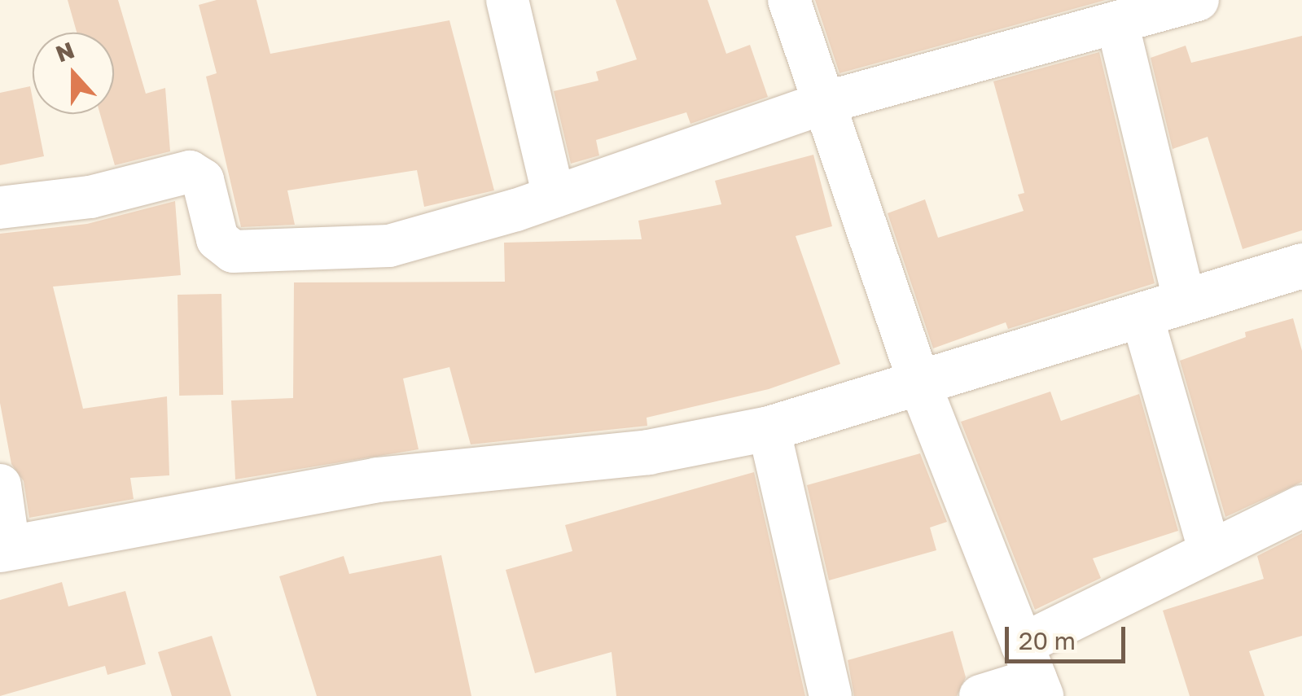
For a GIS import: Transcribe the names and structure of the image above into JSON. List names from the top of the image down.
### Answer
{
  "scale_bar": "20 m",
  "north": "top"
}
